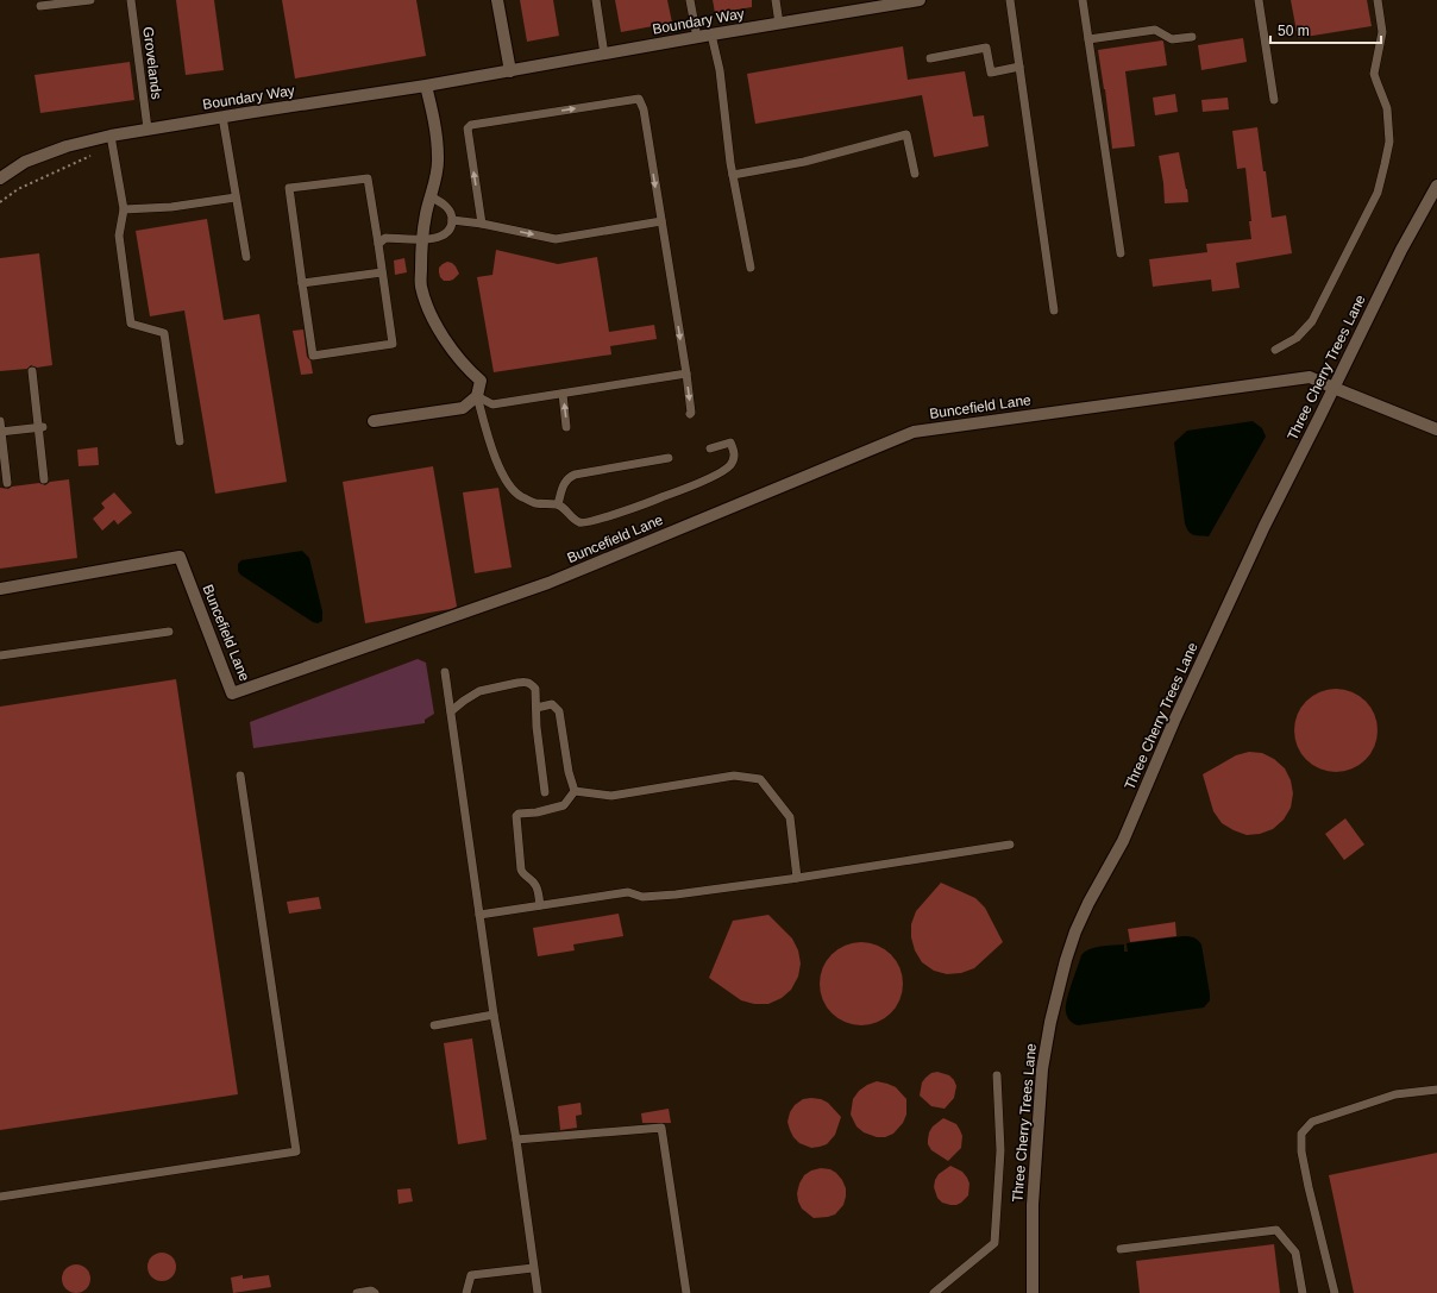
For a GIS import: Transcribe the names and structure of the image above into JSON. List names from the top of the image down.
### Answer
{
  "streets": {
    "street": ["Boundary Way", "Three Cherry Trees Lane", "Buncefield Lane"],
    "lane": ["Grovelands"]
  },
  "crossings": [
    ["Boundary Way", "Grovelands"],
    ["Three Cherry Trees Lane", "Buncefield Lane"]
  ],
  "scale_bar": "50 m"
}
